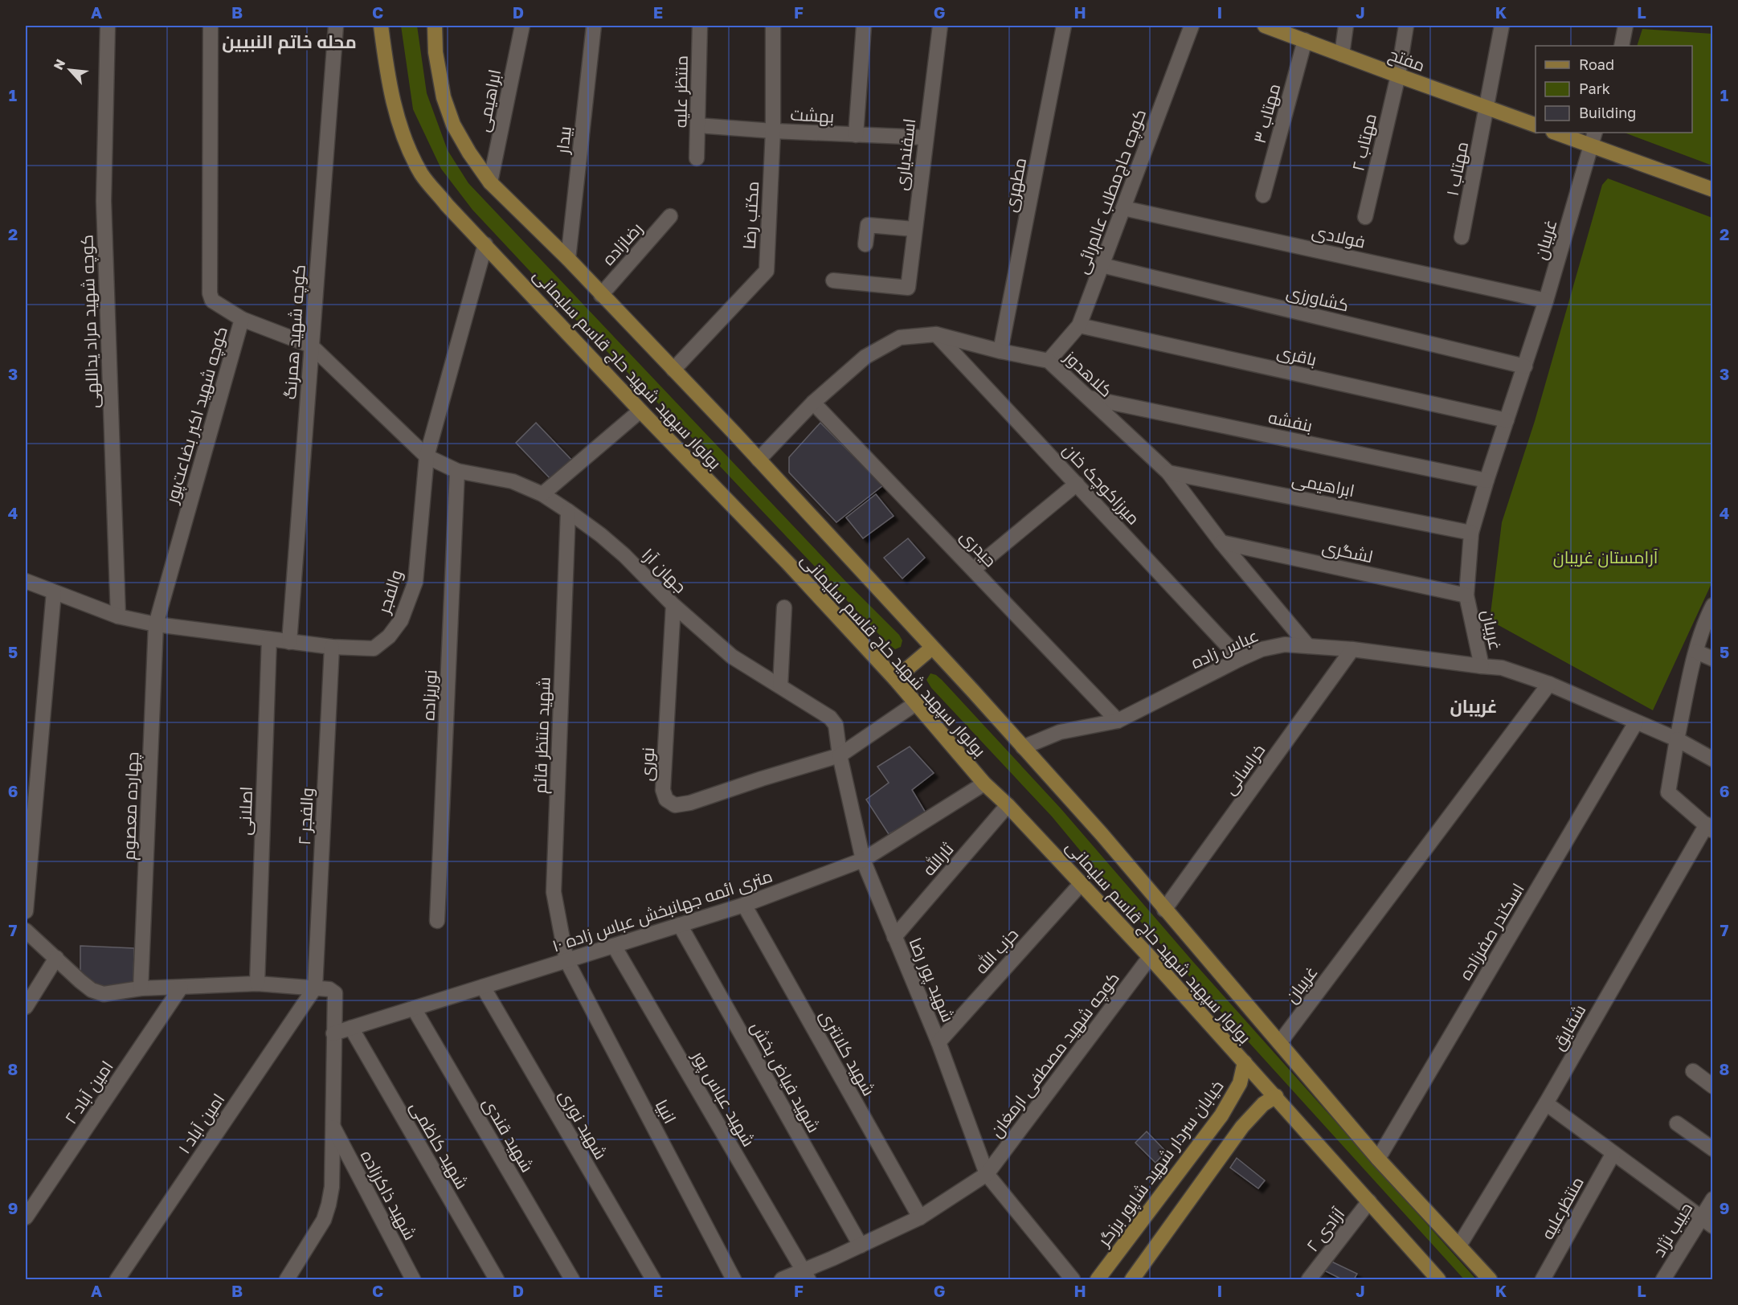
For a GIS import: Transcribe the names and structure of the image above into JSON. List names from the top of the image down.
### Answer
{
  "streets": {
    "main road": ["مفتح", "بولوار سپهبد شهید حاج قاسم سلیمانی", "خیابان سردار شهید شاپور برزگر"],
    "street": [
      "منتظر علیه",
      "ابراهیمی",
      "مهتاب ۳",
      "بهشت",
      "بیدار",
      "مهتاب ۲",
      "اسفندیاری",
      "مهتاب ۱",
      "مطهری",
      "کوچه حاج‌مطلب عالم‌رائی",
      "مکتب رضا",
      "فولادی",
      "غریبان",
      "رضازاده",
      "کشاورزی",
      "کوچه شهید مراد یداللهی",
      "کوچه شهید همرنگ",
      "باقری",
      "کلاهدوز",
      "کوچه شهید اکبر بضاعت‌پور",
      "بنفشه",
      "میرزاکوچک خان",
      "حیدری",
      "لشگری",
      "جهان آرا",
      "والفجر",
      "عباس زاده",
      "نوریزاده",
      "شهید منتظر قائم",
      "نوری",
      "خراسانی",
      "چهارده معصوم",
      "اصلانی",
      "والفجر ۲",
      "ثارالله",
      "۱۰ متری ائمه جهانبخش عباس زاده",
      "اسکندر صفرزاده",
      "حزب الله",
      "شهید پور رضا",
      "شقایق",
      "شهید کلانتری",
      "کوچه شهید مصطفی ارمغان",
      "شهید فیاض بخش",
      "۲ امین آباد",
      "شهید عباس پور",
      "انبیا",
      "۱ امین آباد",
      "شهید نوری",
      "شهید قندی",
      "شهید کاظمی",
      "شهید ذاکرزاده",
      "منتظرعلیه",
      "آزادی ۲",
      "حبیب نژاد"
    ]
  },
  "crossings": [
    ["مفتح", "مهتاب ۳"],
    ["مفتح", "مهتاب ۲"],
    ["مفتح", "مهتاب ۱"],
    ["منتظر علیه", "بهشت"],
    ["ابراهیمی", "غریبان"],
    ["ابراهیمی", "بولوار سپهبد شهید حاج قاسم سلیمانی"],
    ["ابراهیمی", "کلاهدوز"],
    ["بهشت", "اسفندیاری"],
    ["بهشت", "مکتب رضا"],
    ["بیدار", "بولوار سپهبد شهید حاج قاسم سلیمانی"],
    ["مطهری", "کلاهدوز"],
    ["کوچه حاج‌مطلب عالم‌رائی", "فولادی"],
    ["کوچه حاج‌مطلب عالم‌رائی", "کشاورزی"],
    ["کوچه حاج‌مطلب عالم‌رائی", "باقری"],
    ["کوچه حاج‌مطلب عالم‌رائی", "کلاهدوز"],
    ["مکتب رضا", "بولوار سپهبد شهید حاج قاسم سلیمانی"],
    ["فولادی", "غریبان"],
    ["غریبان", "کشاورزی"],
    ["غریبان", "باقری"],
    ["غریبان", "بولوار سپهبد شهید حاج قاسم سلیمانی"],
    ["غریبان", "بنفشه"],
    ["غریبان", "لشگری"],
    ["غریبان", "عباس زاده"],
    ["رضازاده", "بولوار سپهبد شهید حاج قاسم سلیمانی"],
    ["کوچه شهید مراد یداللهی", "والفجر"],
    ["کوچه شهید همرنگ", "جهان آرا"],
    ["کوچه شهید همرنگ", "والفجر"],
    ["بولوار سپهبد شهید حاج قاسم سلیمانی", "کلاهدوز"],
    ["بولوار سپهبد شهید حاج قاسم سلیمانی", "والفجر"],
    ["بولوار سپهبد شهید حاج قاسم سلیمانی", "عباس زاده"],
    ["بولوار سپهبد شهید حاج قاسم سلیمانی", "خراسانی"],
    ["بولوار سپهبد شهید حاج قاسم سلیمانی", "ثارالله"],
    ["بولوار سپهبد شهید حاج قاسم سلیمانی", "۱۰ متری ائمه جهانبخش عباس زاده"],
    ["بولوار سپهبد شهید حاج قاسم سلیمانی", "اسکندر صفرزاده"],
    ["بولوار سپهبد شهید حاج قاسم سلیمانی", "حزب الله"],
    ["بولوار سپهبد شهید حاج قاسم سلیمانی", "شقایق"],
    ["بولوار سپهبد شهید حاج قاسم سلیمانی", "کوچه شهید مصطفی ارمغان"],
    ["بولوار سپهبد شهید حاج قاسم سلیمانی", "خیابان سردار شهید شاپور برزگر"],
    ["بولوار سپهبد شهید حاج قاسم سلیمانی", "آزادی ۲"],
    ["کلاهدوز", "بنفشه"],
    ["کلاهدوز", "میرزاکوچک خان"],
    ["کلاهدوز", "حیدری"],
    ["کلاهدوز", "لشگری"],
    ["کلاهدوز", "عباس زاده"],
    ["کوچه شهید اکبر بضاعت‌پور", "والفجر"],
    ["کوچه شهید اکبر بضاعت‌پور", "چهارده معصوم"],
    ["میرزاکوچک خان", "عباس زاده"],
    ["حیدری", "عباس زاده"],
    ["جهان آرا", "والفجر"],
    ["جهان آرا", "نوریزاده"],
    ["جهان آرا", "شهید منتظر قائم"],
    ["جهان آرا", "نوری"],
    ["جهان آرا", "شهید پور رضا"],
    ["والفجر", "چهارده معصوم"],
    ["والفجر", "اصلانی"],
    ["والفجر", "والفجر ۲"],
    ["عباس زاده", "خراسانی"],
    ["شهید منتظر قائم", "۱۰ متری ائمه جهانبخش عباس زاده"],
    ["شهید منتظر قائم", "انبیا"],
    ["نوری", "شهید پور رضا"],
    ["والفجر ۲", "۱ امین آباد"],
    ["ثارالله", "شهید پور رضا"],
    ["۱۰ متری ائمه جهانبخش عباس زاده", "شهید پور رضا"],
    ["۱۰ متری ائمه جهانبخش عباس زاده", "شهید کلانتری"],
    ["۱۰ متری ائمه جهانبخش عباس زاده", "شهید فیاض بخش"],
    ["۱۰ متری ائمه جهانبخش عباس زاده", "شهید عباس پور"],
    ["۱۰ متری ائمه جهانبخش عباس زاده", "انبیا"],
    ["۱۰ متری ائمه جهانبخش عباس زاده", "شهید نوری"],
    ["۱۰ متری ائمه جهانبخش عباس زاده", "شهید قندی"],
    ["۱۰ متری ائمه جهانبخش عباس زاده", "شهید کاظمی"],
    ["حزب الله", "شهید پور رضا"],
    ["شهید پور رضا", "کوچه شهید مصطفی ارمغان"]
  ],
  "districts": ["محله خاتم النبیین", "غریبان"],
  "parks": ["آرامستان غریبان"],
  "legend": ["Road", "Park", "Building"],
  "north": "top left",
  "grid": {
    "columns": [
      "A",
      "B",
      "C",
      "D",
      "E",
      "F",
      "G",
      "H",
      "I",
      "J",
      "K",
      "L"
    ],
    "rows": [
      "1",
      "2",
      "3",
      "4",
      "5",
      "6",
      "7",
      "8",
      "9"
    ]
  }
}
